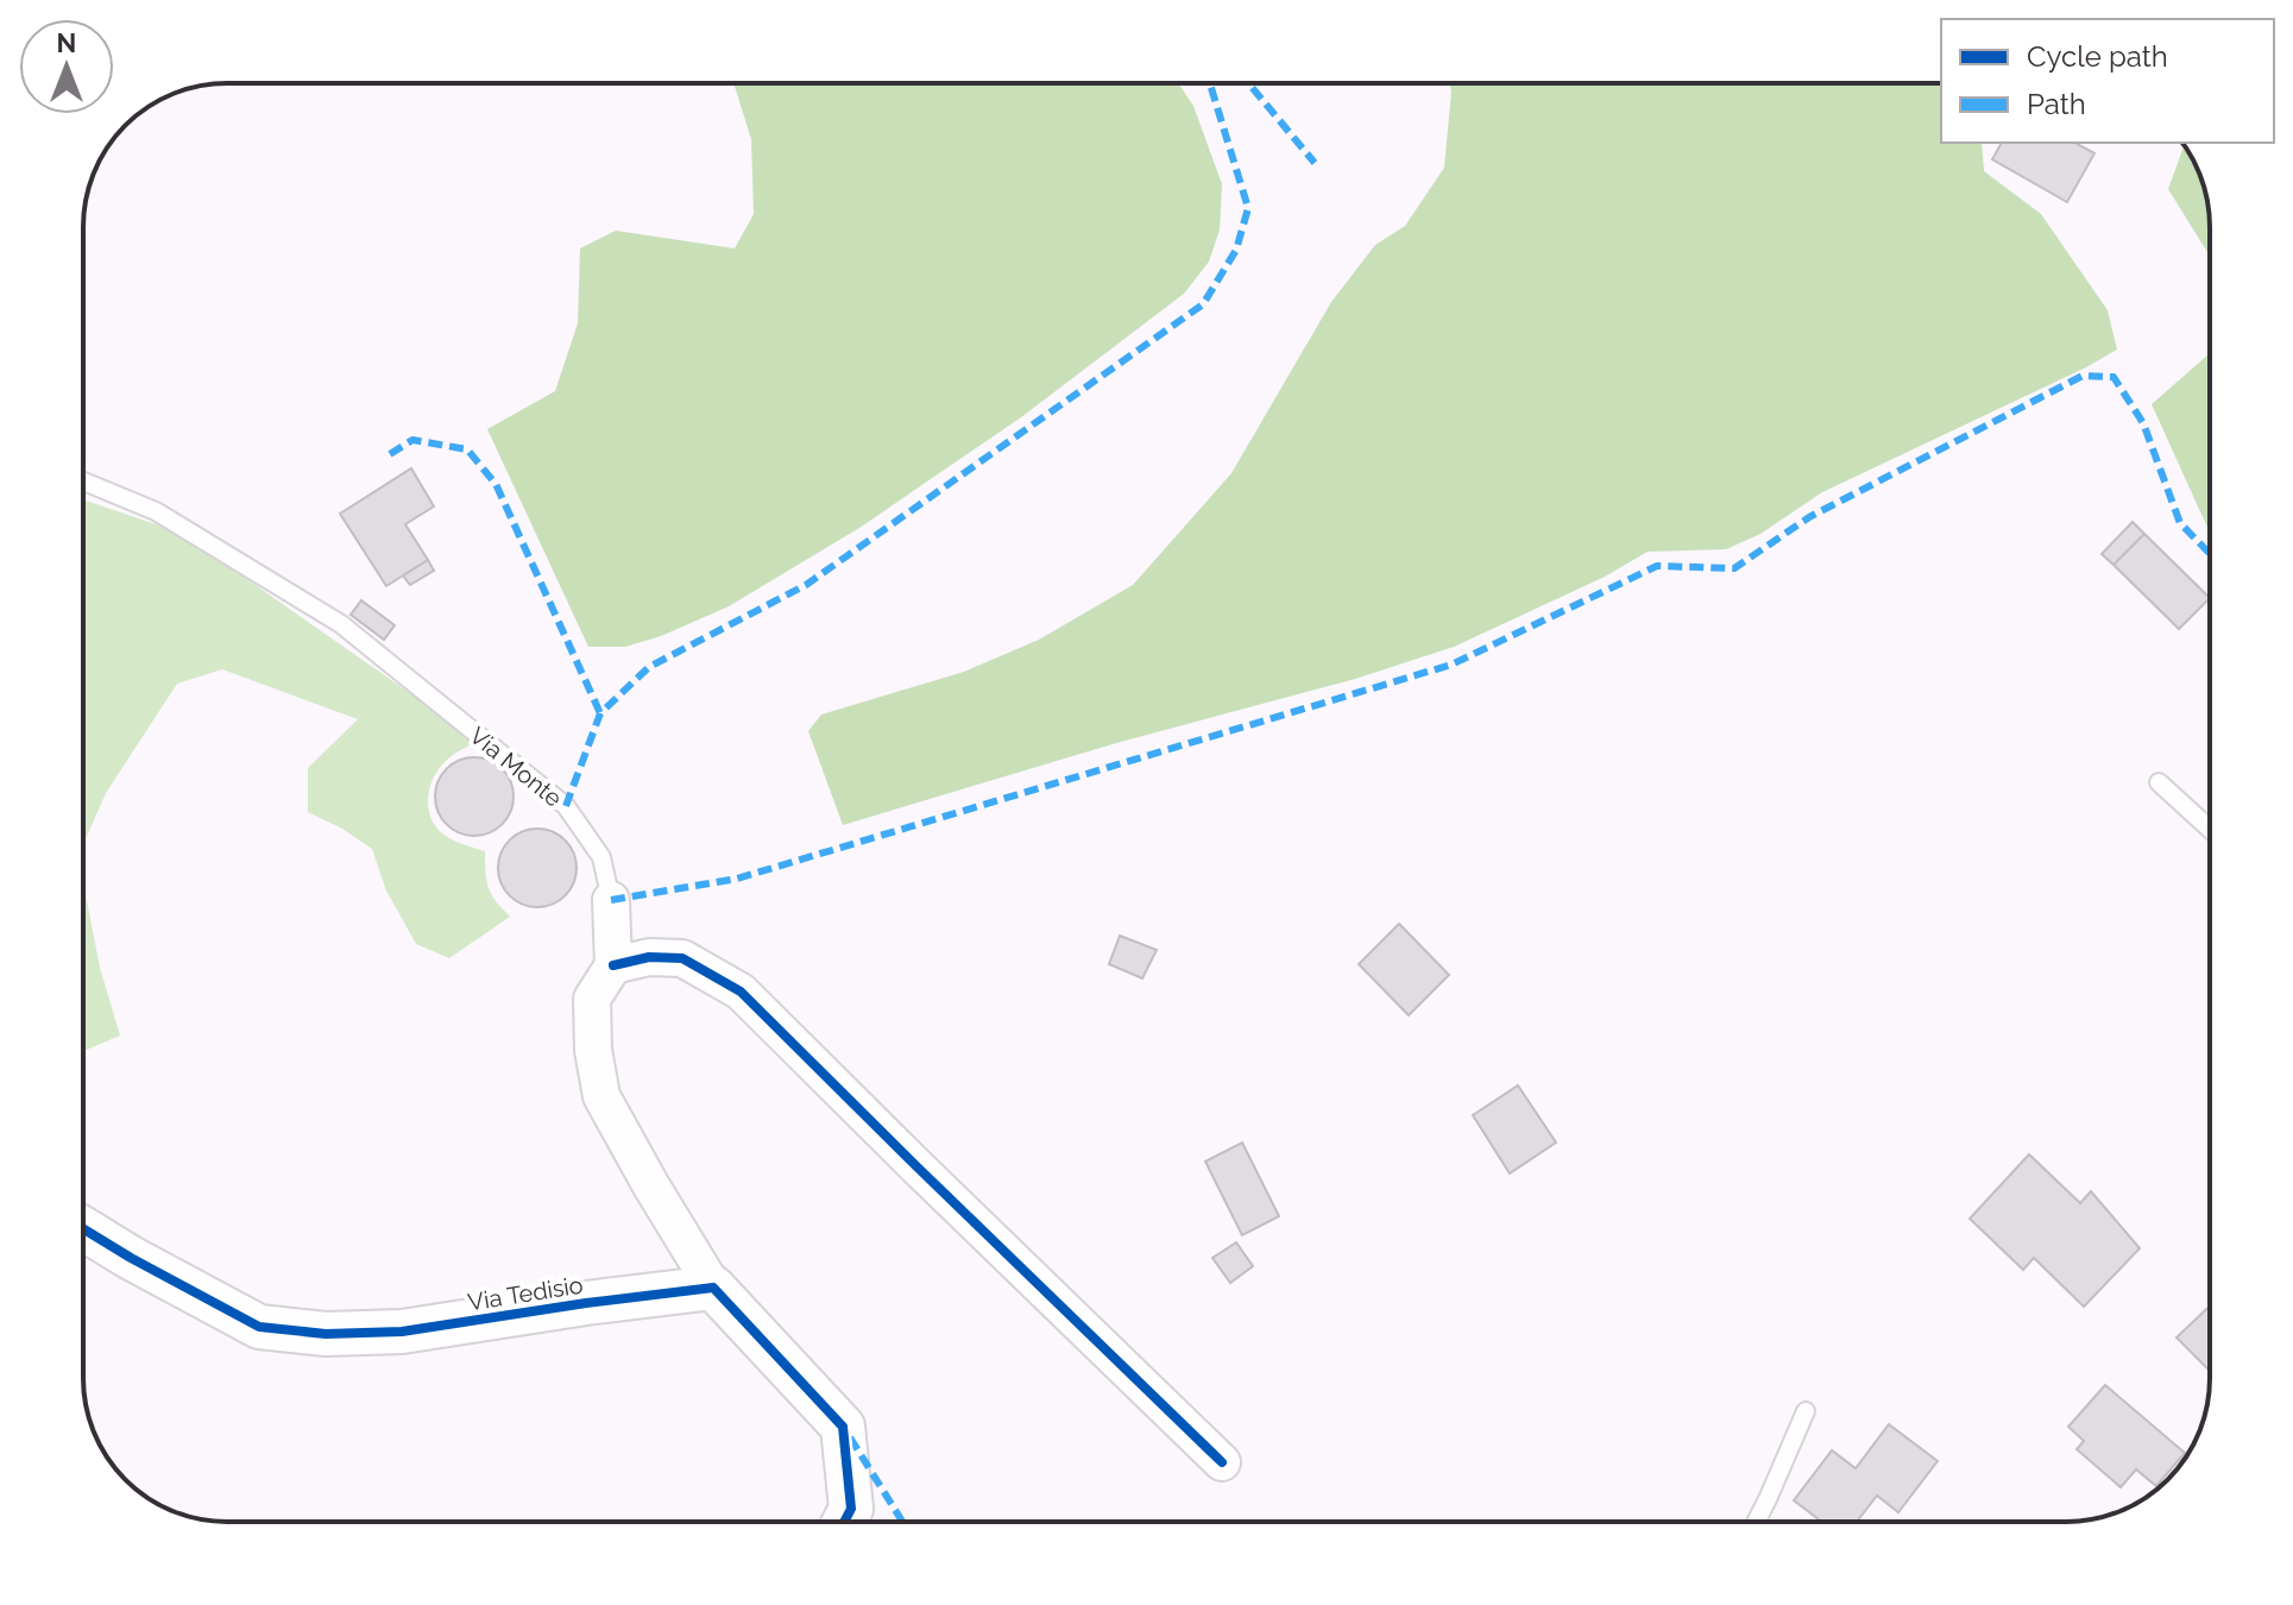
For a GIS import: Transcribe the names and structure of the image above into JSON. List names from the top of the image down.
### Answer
{
  "streets": {
    "street": ["Via Monte", "Via Tedisio"]
  },
  "crossings": [
    ["Via Monte", "Via Tedisio"]
  ],
  "legend": ["Cycle path", "Path"],
  "north": "top"
}
